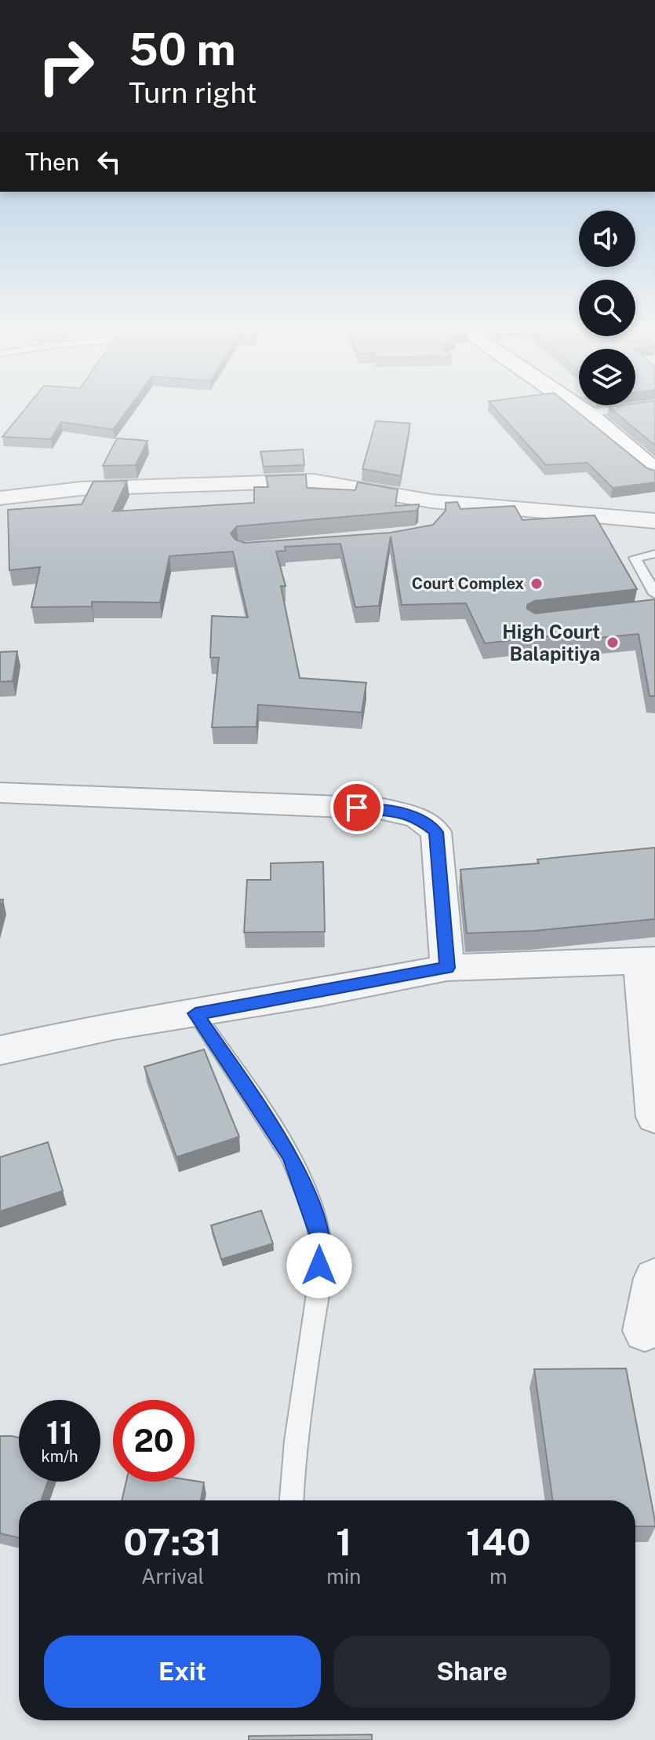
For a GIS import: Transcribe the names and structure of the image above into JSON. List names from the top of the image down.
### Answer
{
  "places": ["Court Complex", "High Court Balapitiya"],
  "page": {
    "turn": ["50 m", "Turn right"],
    "then": "Then",
    "speed": "11 km/h",
    "limit": "20",
    "eta": [
      "07:31",
      "Arrival",
      "1",
      "min",
      "140",
      "m"
    ],
    "buttons": ["Exit", "Share"]
  }
}
